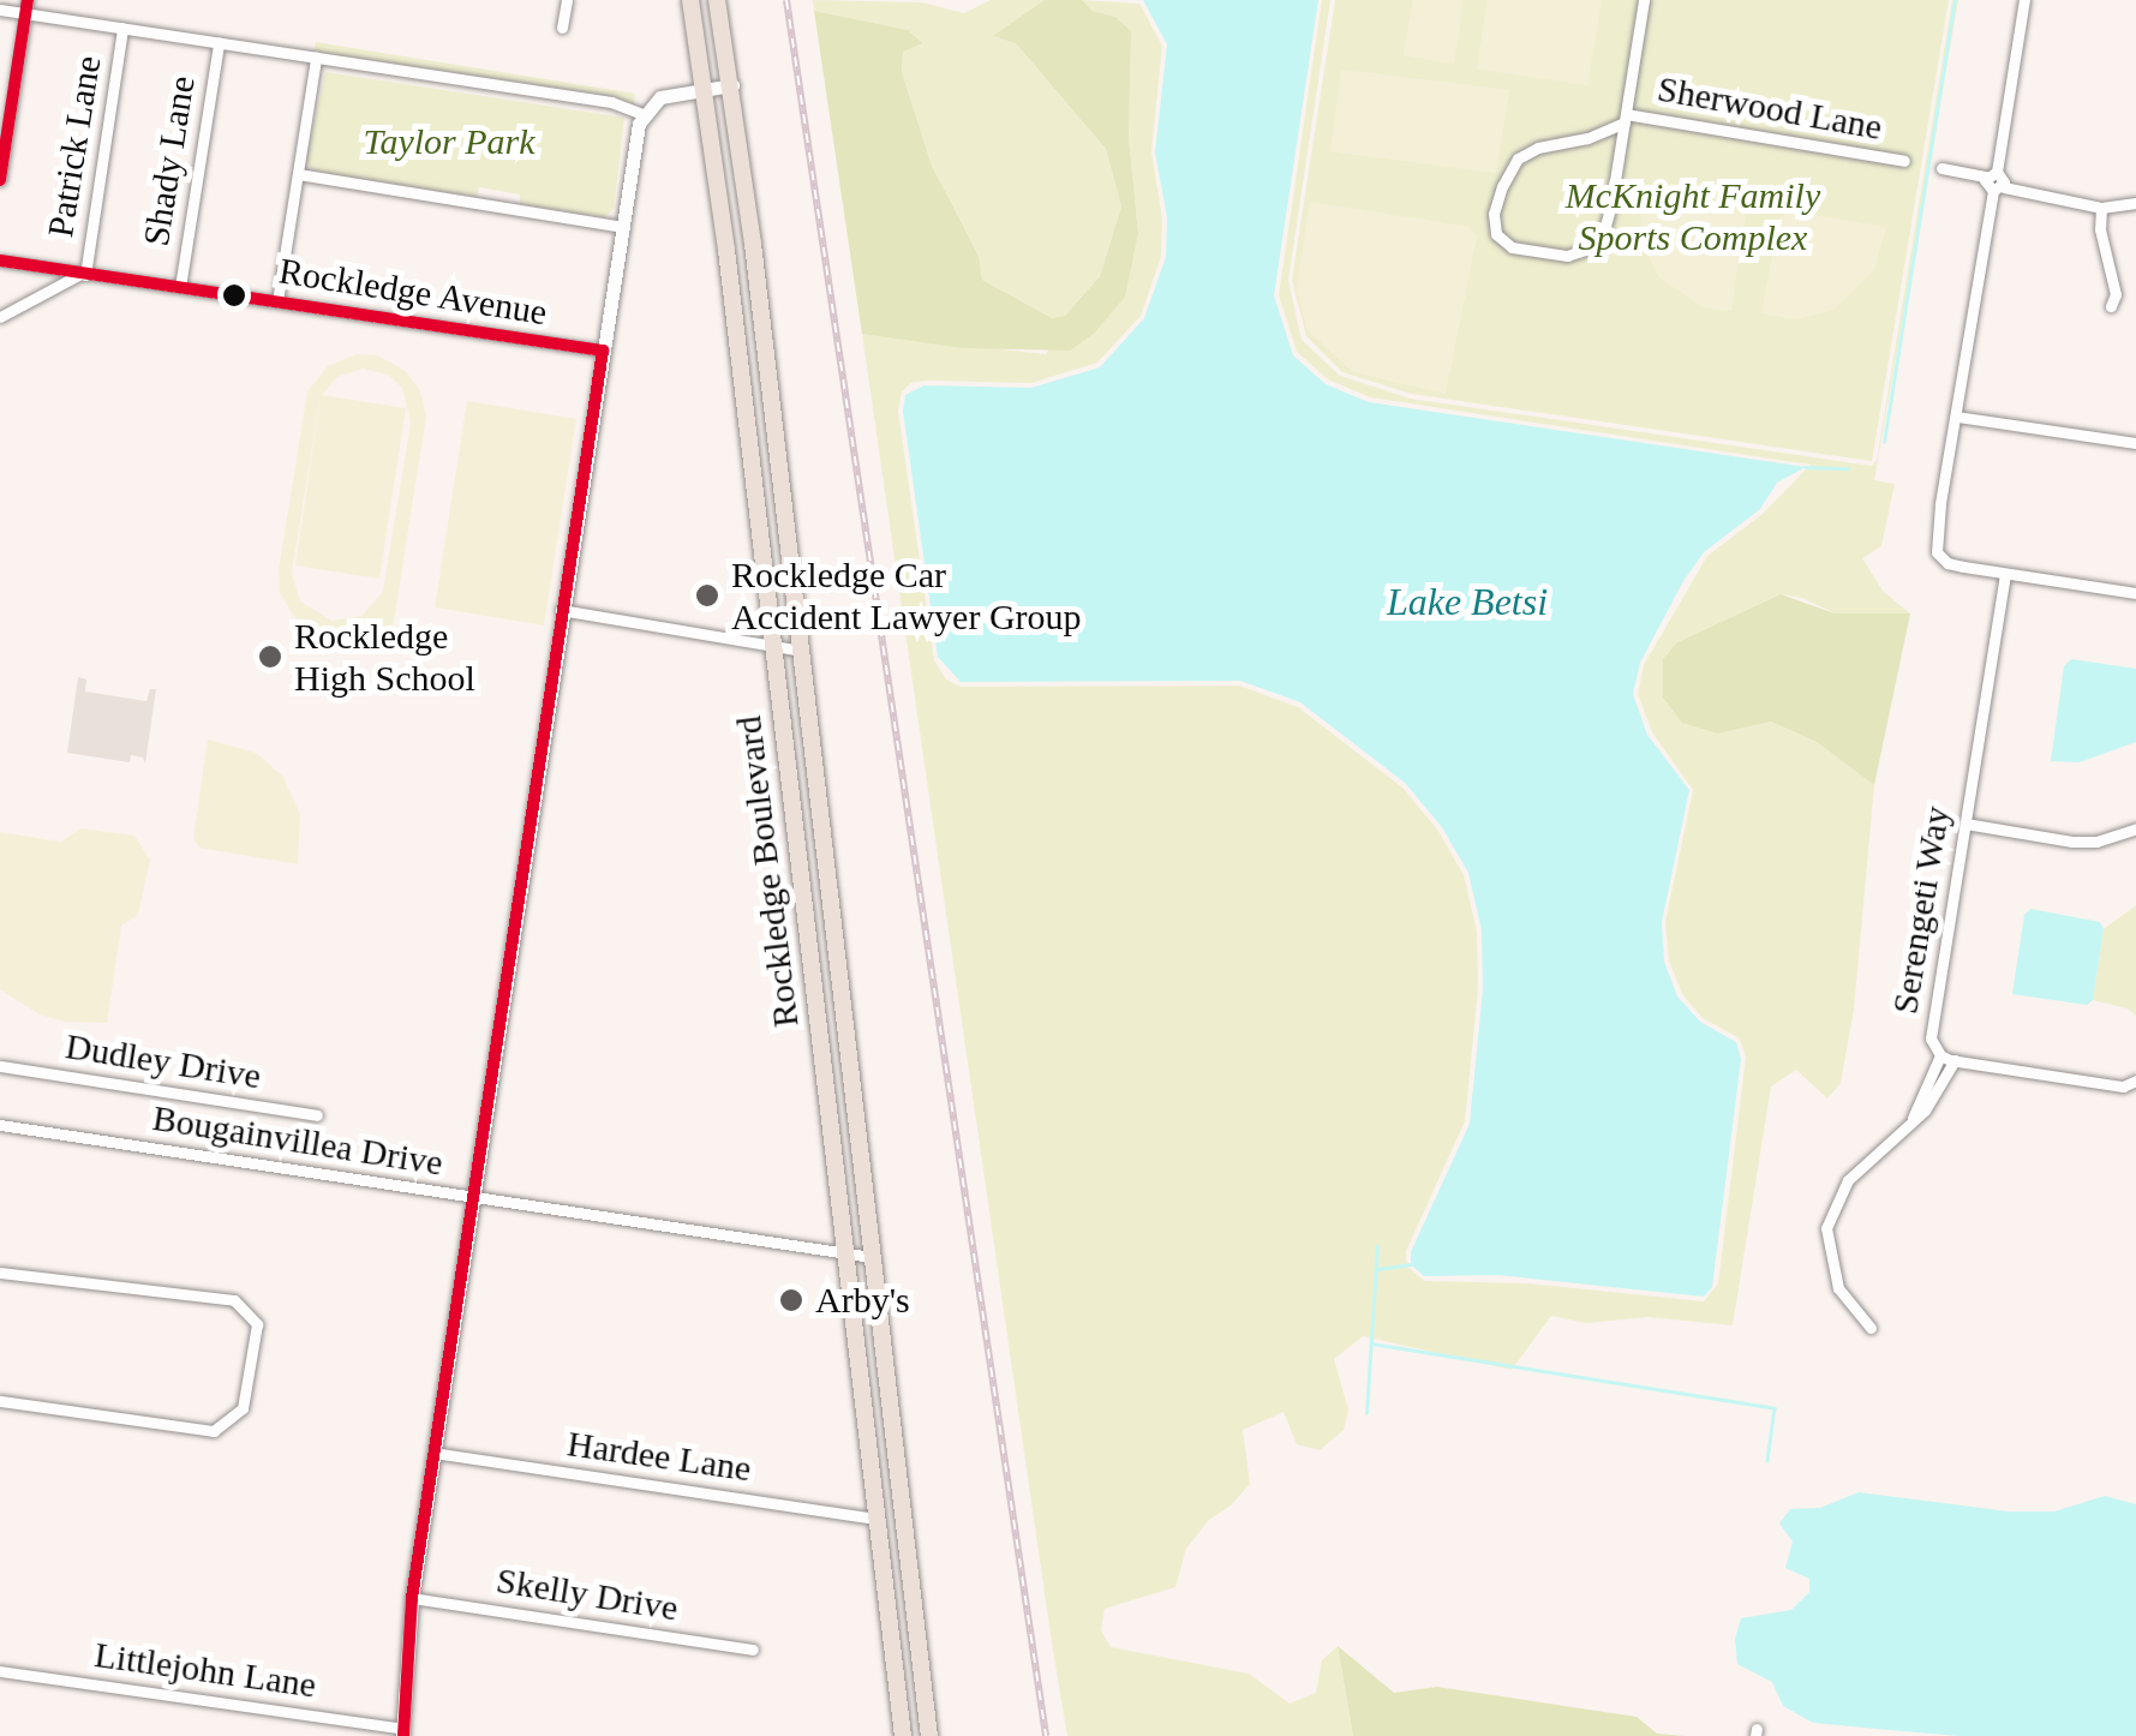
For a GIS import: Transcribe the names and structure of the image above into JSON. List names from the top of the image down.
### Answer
{
  "streets": {
    "main road": ["Rockledge Boulevard"],
    "street": [
      "Sherwood Lane",
      "Patrick Lane",
      "Shady Lane",
      "Rockledge Avenue",
      "Serengeti Way",
      "Dudley Drive",
      "Bougainvillea Drive",
      "Hardee Lane",
      "Skelly Drive",
      "Littlejohn Lane"
    ]
  },
  "crossings": [
    ["Patrick Lane", "Rockledge Avenue"],
    ["Shady Lane", "Rockledge Avenue"],
    ["Rockledge Boulevard", "Bougainvillea Drive"],
    ["Rockledge Boulevard", "Hardee Lane"]
  ],
  "water": ["Lake Betsi"],
  "parks": ["Taylor Park", "McKnight Family Sports Complex"],
  "places": ["Rockledge Car Accident Lawyer Group", "Rockledge High School", "Arby's"]
}
